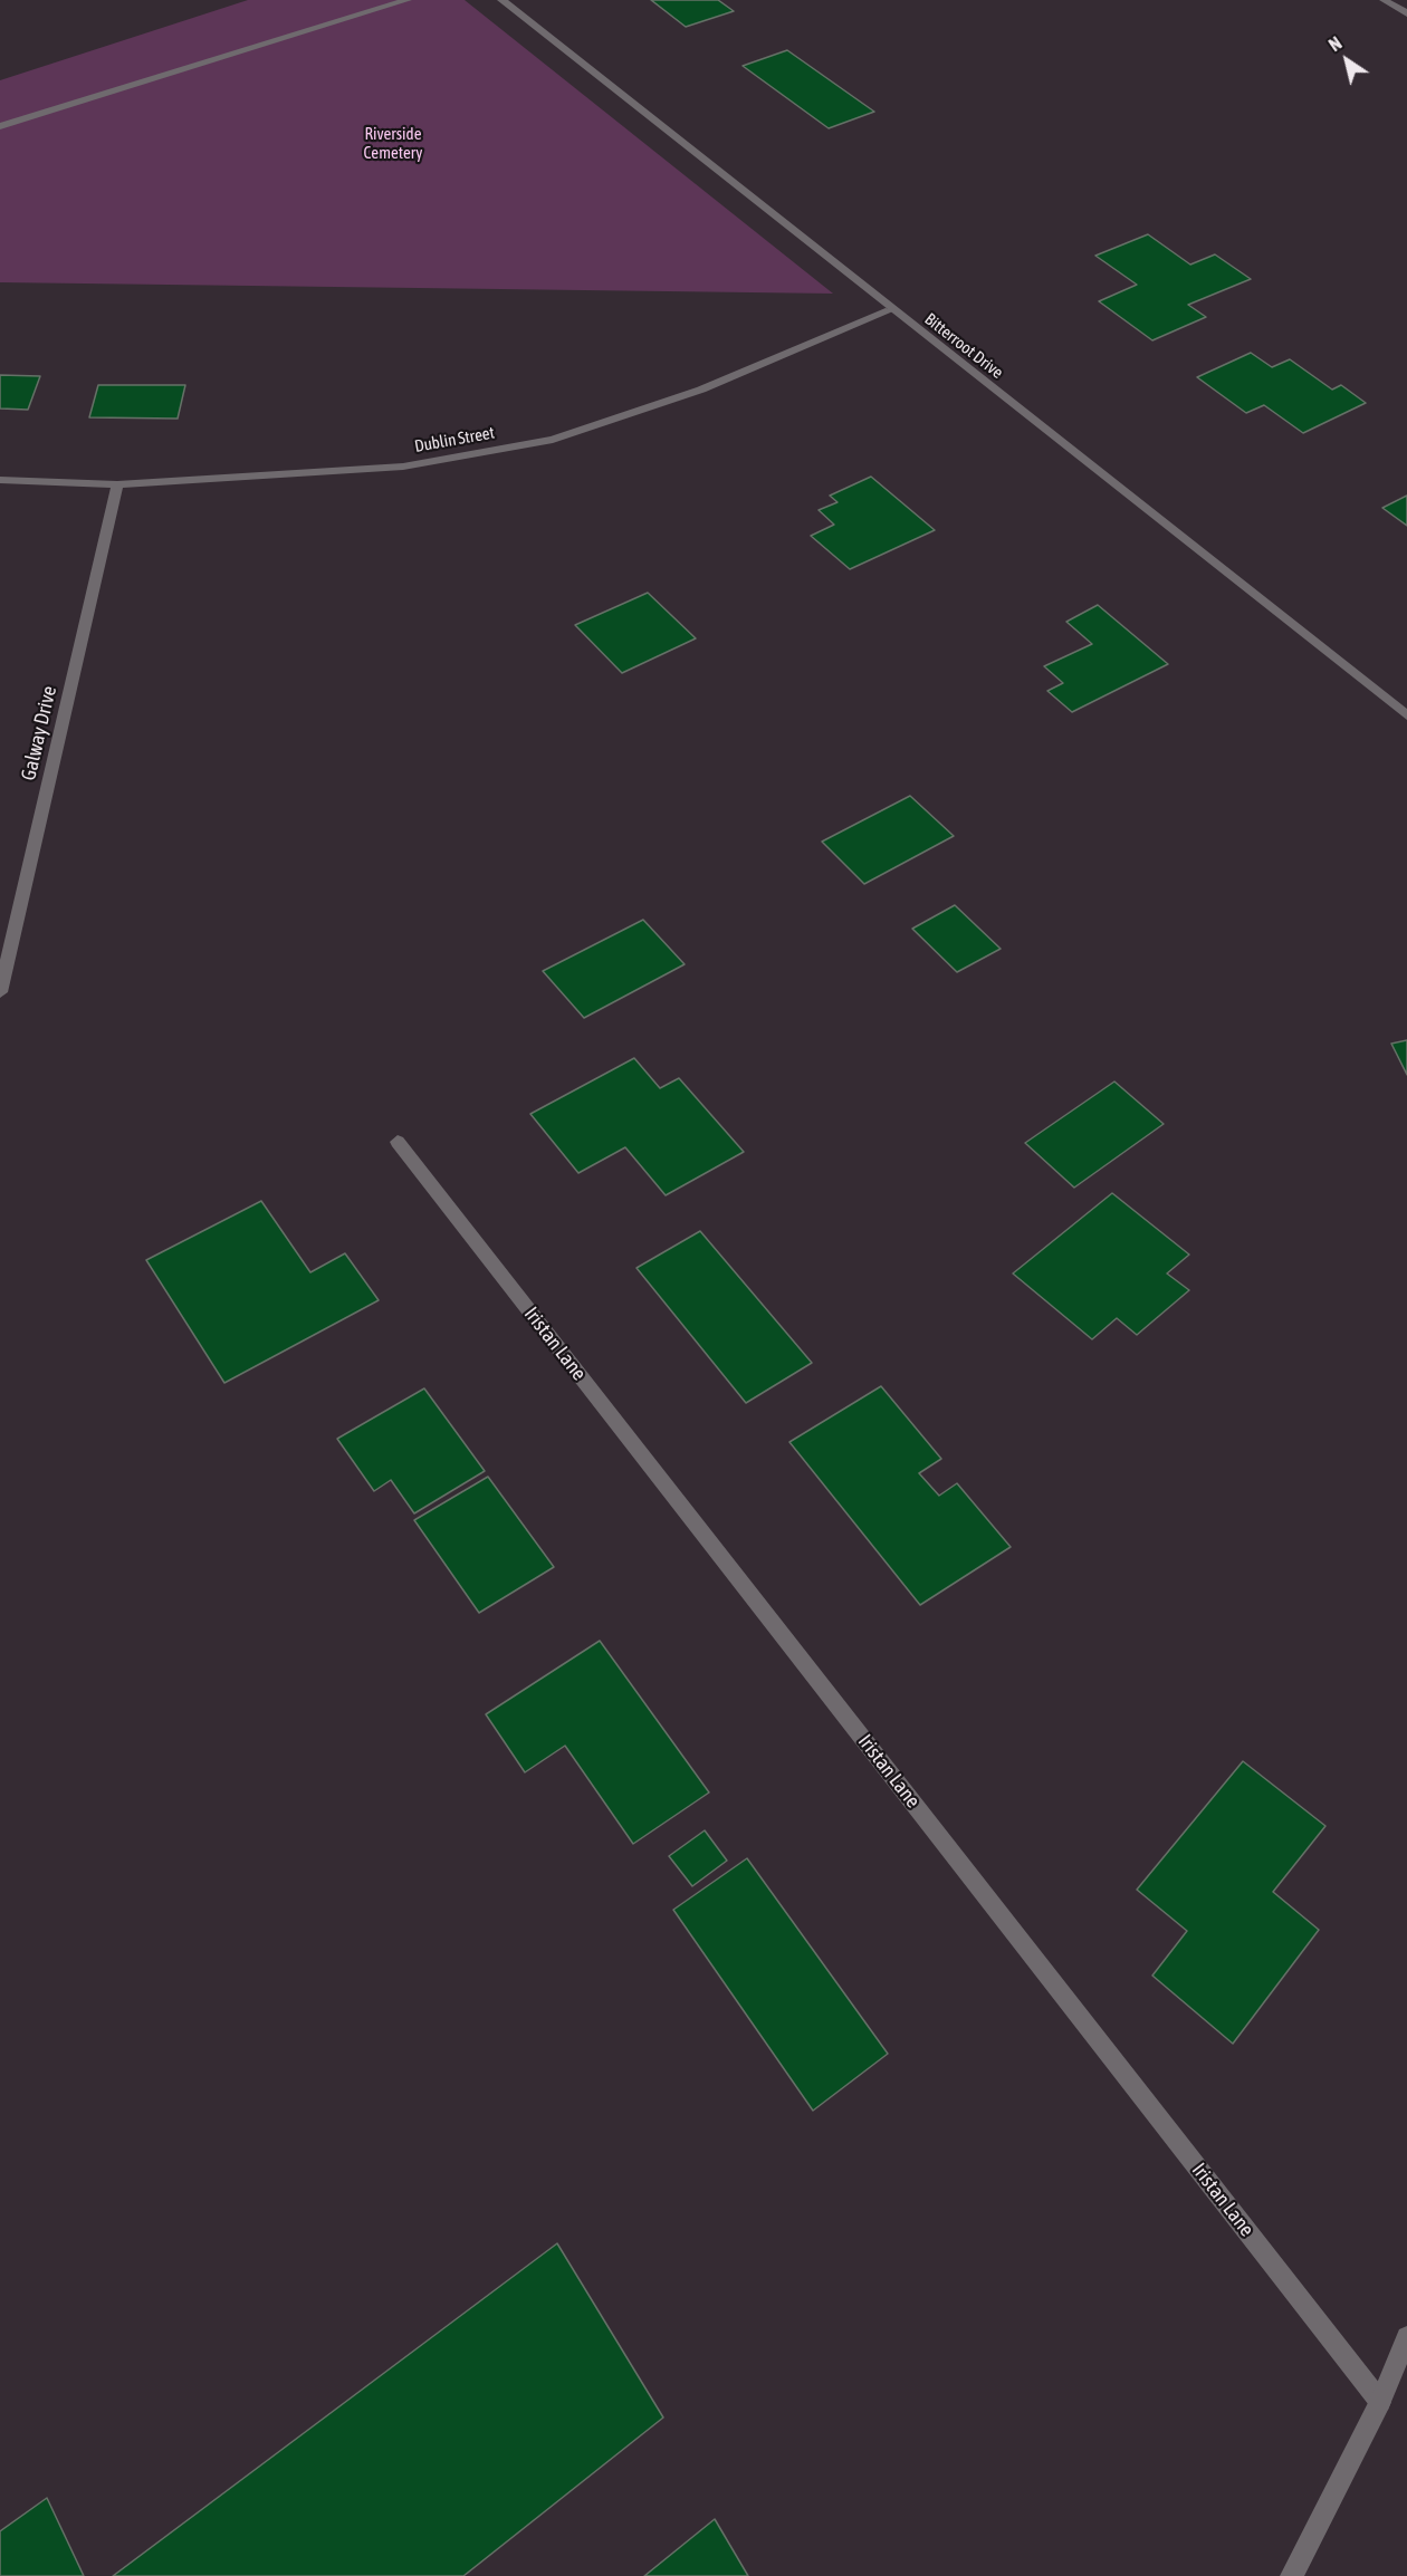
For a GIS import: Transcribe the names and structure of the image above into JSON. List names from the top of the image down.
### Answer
{
  "streets": {
    "street": [
      "Bitterroot Drive",
      "Dublin Street",
      "Galway Drive",
      "Iristan Lane"
    ]
  },
  "crossings": [
    ["Bitterroot Drive", "Dublin Street"],
    ["Dublin Street", "Galway Drive"]
  ],
  "parks": ["Riverside Cemetery"],
  "north": "top left"
}
